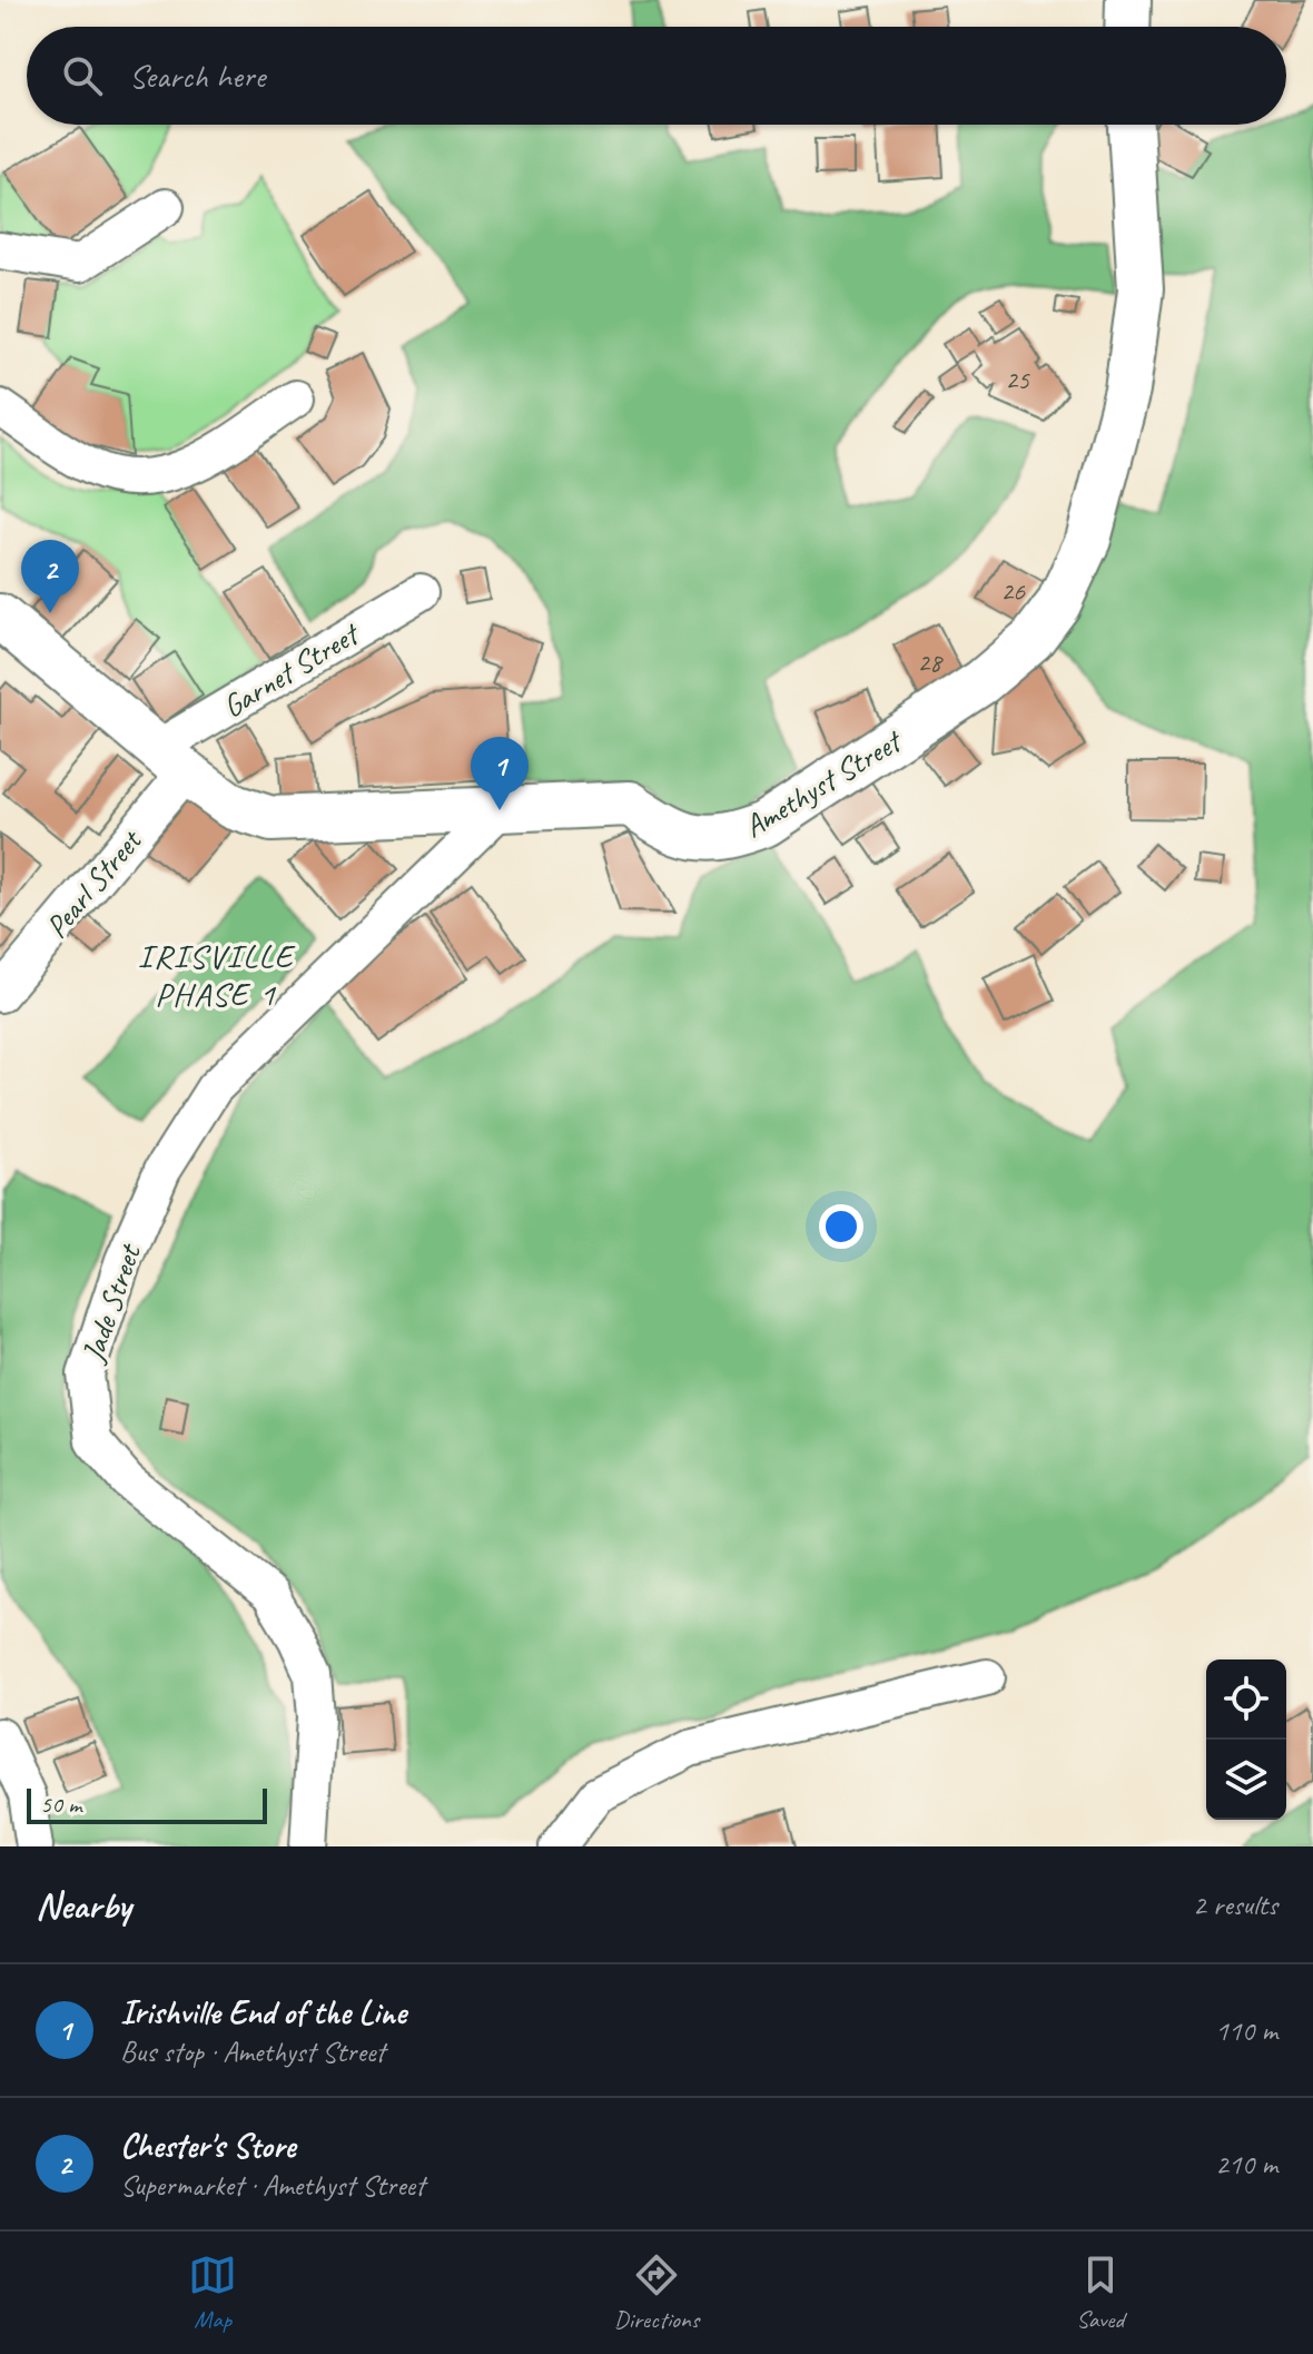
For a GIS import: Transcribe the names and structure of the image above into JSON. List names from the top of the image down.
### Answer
{
  "streets": {
    "street": [
      "Garnet Street",
      "Amethyst Street",
      "Pearl Street",
      "Jade Street"
    ]
  },
  "crossings": [
    ["Garnet Street", "Amethyst Street"],
    ["Garnet Street", "Pearl Street"],
    ["Amethyst Street", "Pearl Street"],
    ["Amethyst Street", "Jade Street"]
  ],
  "districts": ["IRISVILLE PHASE 1"],
  "house_numbers": ["25", "26", "28"],
  "scale_bar": "50 m",
  "page": {
    "search": "Search here",
    "pins": ["2", "1"],
    "scale": "50 m",
    "heading": ["Nearby", "2 results"],
    "list": [
      {
        "mark": "1",
        "name": "Irishville End of the Line",
        "note": "Bus stop · Amethyst Street",
        "value": "110 m"
      },
      {
        "mark": "2",
        "name": "Chester's Store",
        "note": "Supermarket · Amethyst Street",
        "value": "210 m"
      }
    ],
    "nav": ["Map", "Directions", "Saved"]
  }
}
